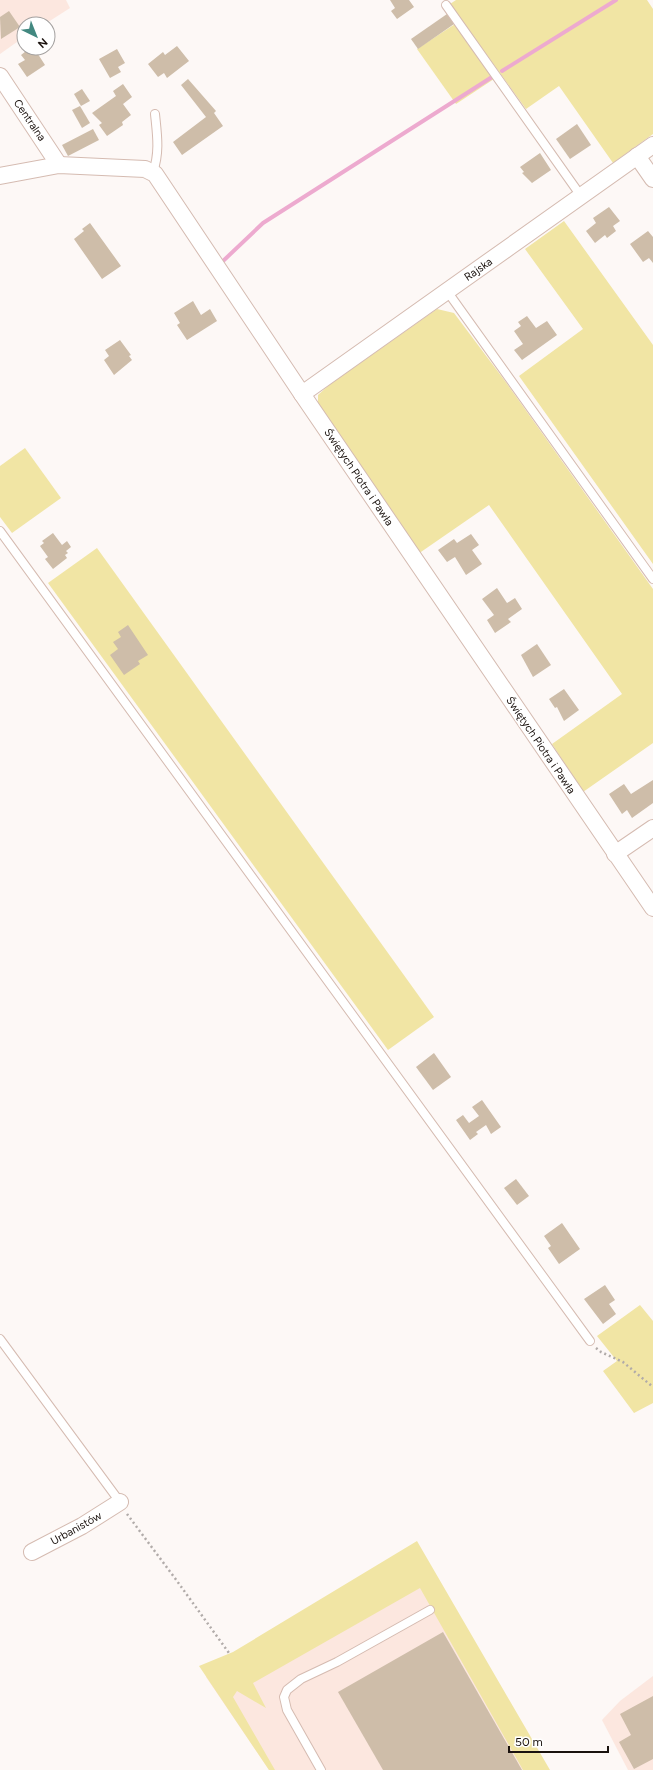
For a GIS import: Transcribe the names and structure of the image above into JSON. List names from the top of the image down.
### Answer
{
  "streets": {
    "street": [
      "Centralna",
      "Rajska",
      "Świętych Piotra i Pawła",
      "Urbanistów"
    ]
  },
  "crossings": [
    ["Rajska", "Świętych Piotra i Pawła"]
  ],
  "scale_bar": "50 m",
  "north": "bottom right"
}
